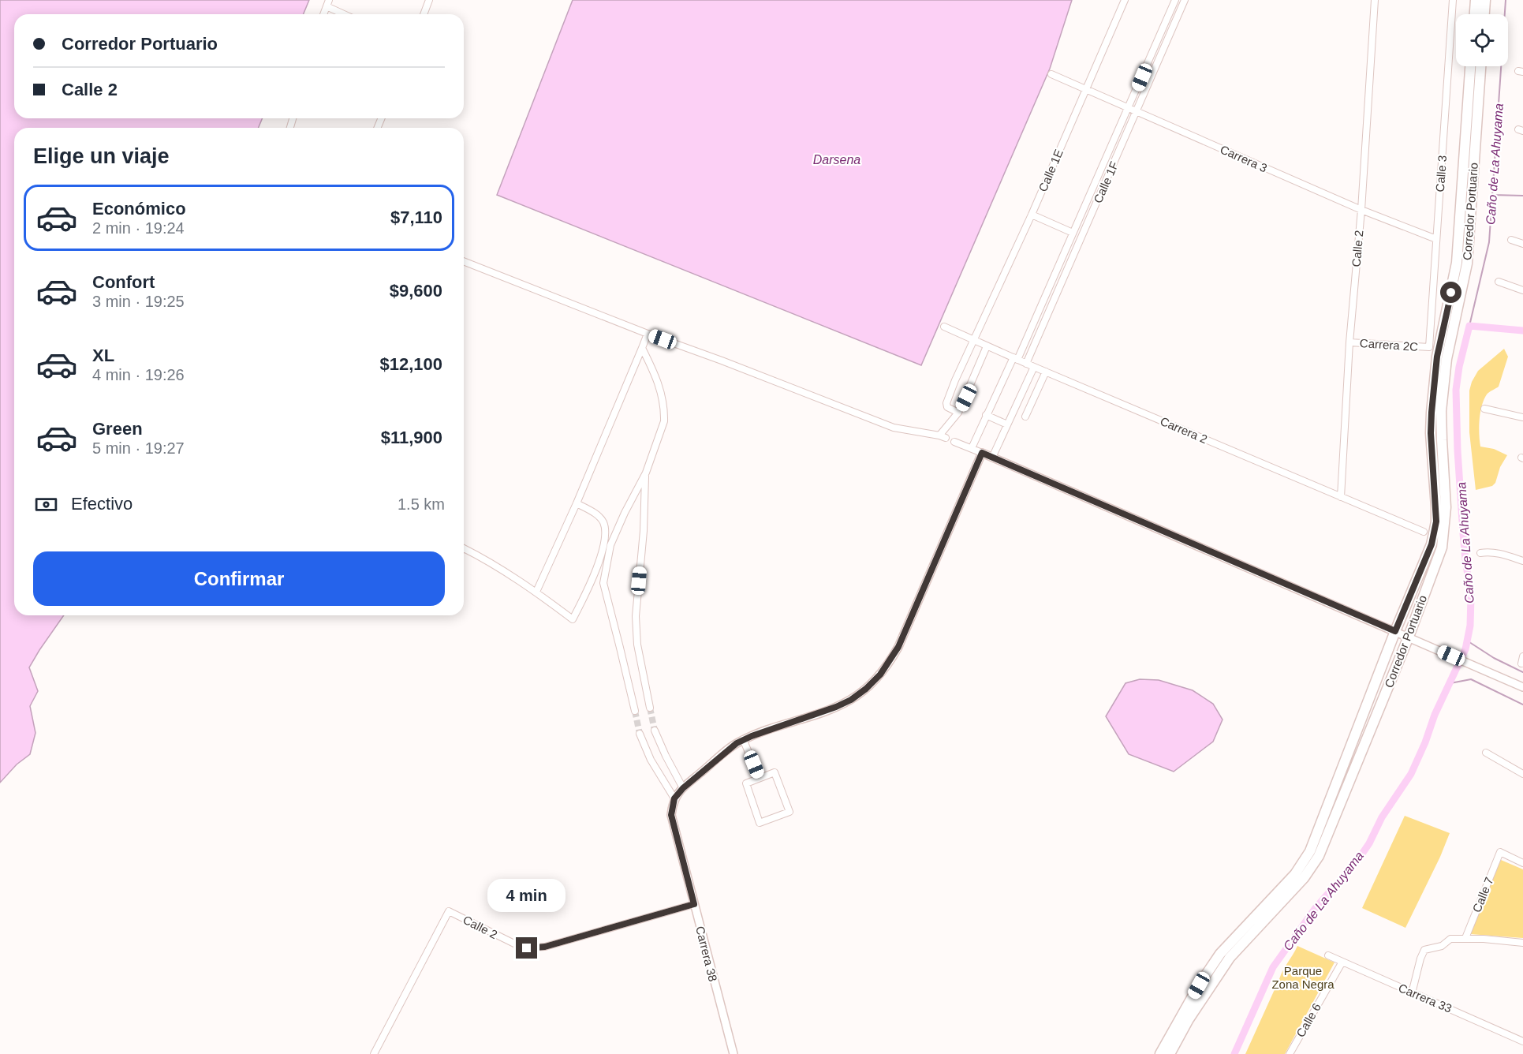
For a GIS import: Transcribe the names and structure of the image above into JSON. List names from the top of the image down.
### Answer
{
  "streets": {
    "main road": ["Corredor Portuario"],
    "street": [
      "Carrera 3",
      "Calle 1E",
      "Calle 3",
      "Calle 1F",
      "Calle 2",
      "Carrera 2C",
      "Carrera 2",
      "Calle 7",
      "Carrera 38",
      "Carrera 33",
      "Calle 6"
    ]
  },
  "crossings": [
    ["Carrera 3", "Calle 1E"],
    ["Carrera 3", "Calle 3"],
    ["Carrera 3", "Calle 1F"],
    ["Carrera 3", "Calle 2"],
    ["Calle 1E", "Carrera 2"],
    ["Calle 3", "Corredor Portuario"],
    ["Calle 3", "Carrera 2C"],
    ["Calle 1F", "Carrera 2"],
    ["Corredor Portuario", "Carrera 2C"],
    ["Calle 2", "Carrera 2C"],
    ["Calle 2", "Carrera 2"],
    ["Calle 2", "Carrera 38"],
    ["Carrera 33", "Calle 6"]
  ],
  "water": ["Darsena", "Caño de La Ahuyama"],
  "parks": ["Parque Zona Negra"],
  "page": {
    "banner": ["Corredor Portuario", "Calle 2"],
    "heading": "Elige un viaje",
    "list": [
      {
        "name": "Económico",
        "note": "2 min · 19:24",
        "value": "$7,110"
      },
      {
        "name": "Confort",
        "note": "3 min · 19:25",
        "value": "$9,600"
      },
      {
        "name": "XL",
        "note": "4 min · 19:26",
        "value": "$12,100"
      },
      {
        "name": "Green",
        "note": "5 min · 19:27",
        "value": "$11,900"
      }
    ],
    "pay": ["Efectivo", "1.5 km"],
    "buttons": "Confirmar",
    "bubble": "4 min"
  }
}
